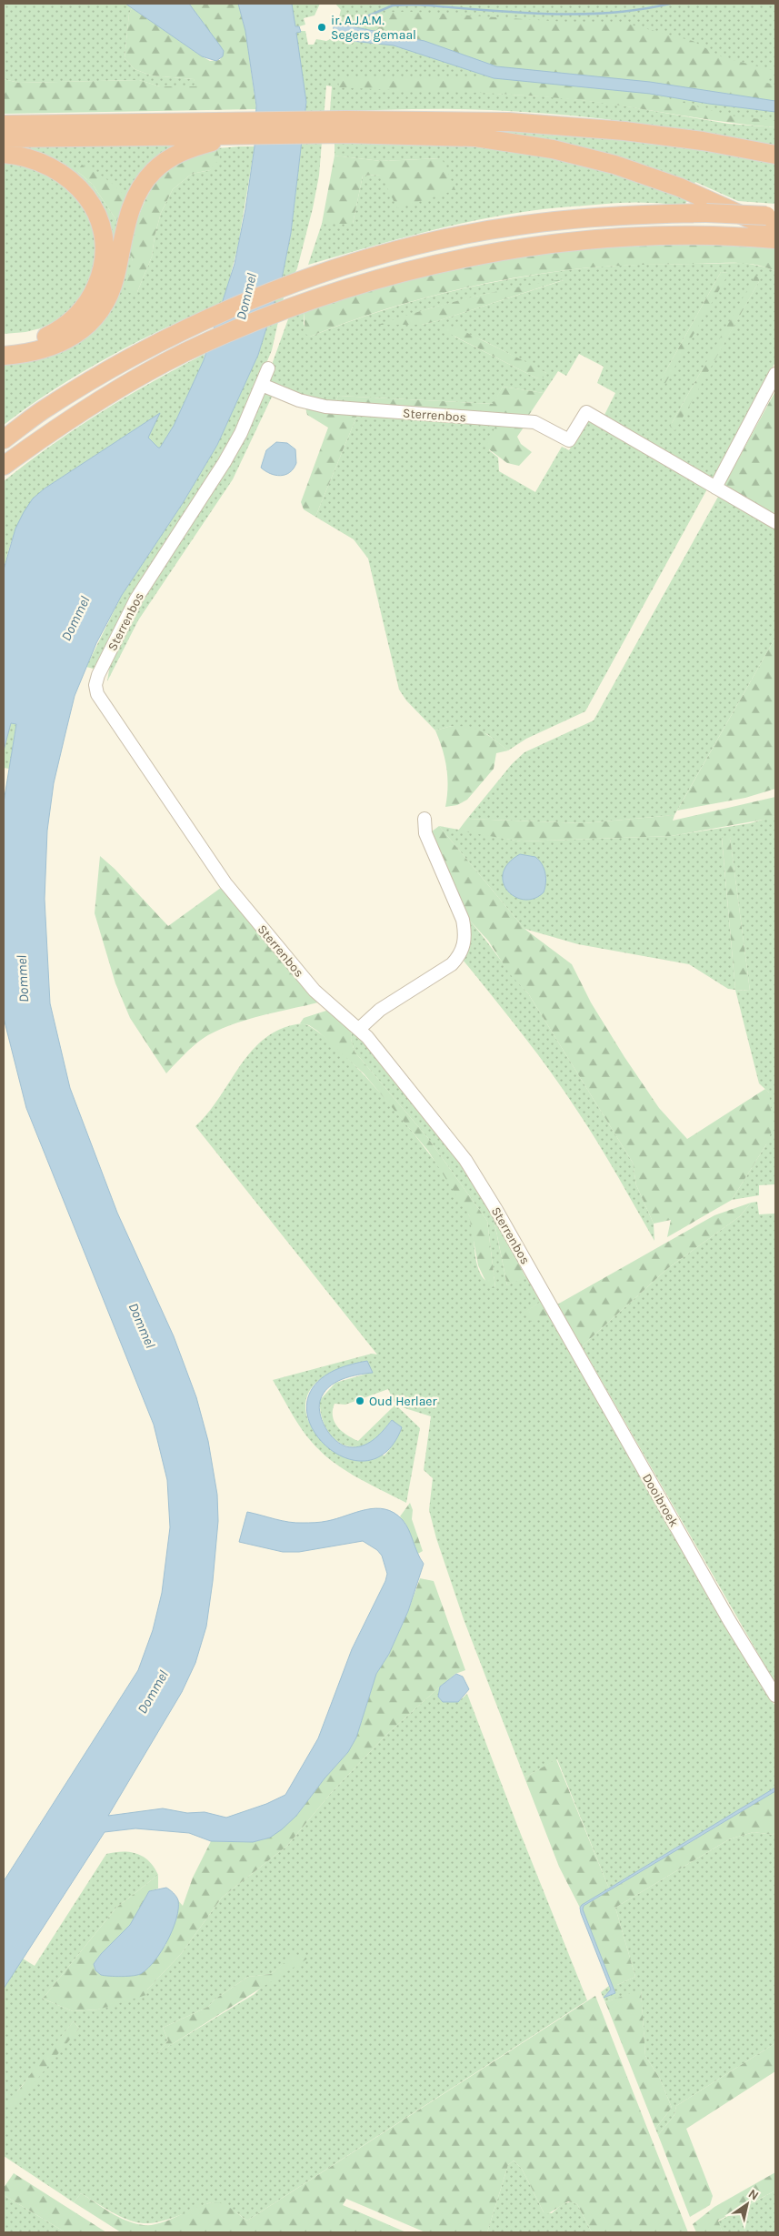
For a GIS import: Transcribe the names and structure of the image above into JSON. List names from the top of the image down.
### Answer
{
  "streets": {
    "street": ["Sterrenbos", "Dooibroek"]
  },
  "crossings": [
    ["Sterrenbos", "Dooibroek"]
  ],
  "water": ["Dommel"],
  "places": ["ir. A.J.A.M. Segers gemaal", "Oud Herlaer"],
  "north": "top right"
}
